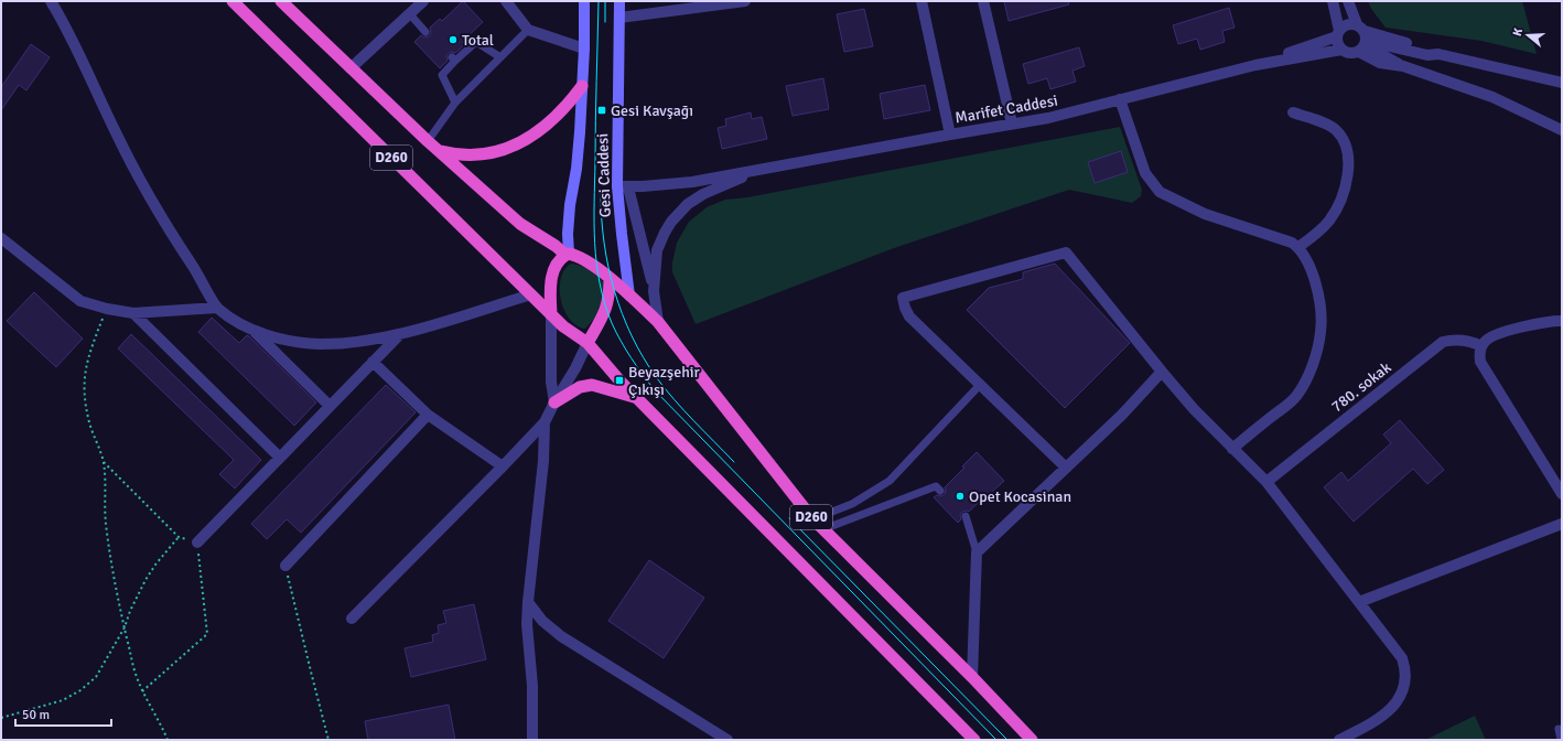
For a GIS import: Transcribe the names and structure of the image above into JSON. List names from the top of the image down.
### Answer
{
  "streets": {
    "highway": ["D260"],
    "main road": ["Gesi Caddesi"],
    "street": ["Marifet Caddesi", "780. sokak"]
  },
  "crossings": [
    ["D260", "Gesi Caddesi"]
  ],
  "places": {
    "other": ["Total", "Opet Kocasinan"],
    "transit": ["Gesi Kavşağı", "Beyazşehir Çıkışı"]
  },
  "scale_bar": "50 m",
  "north": "left"
}
